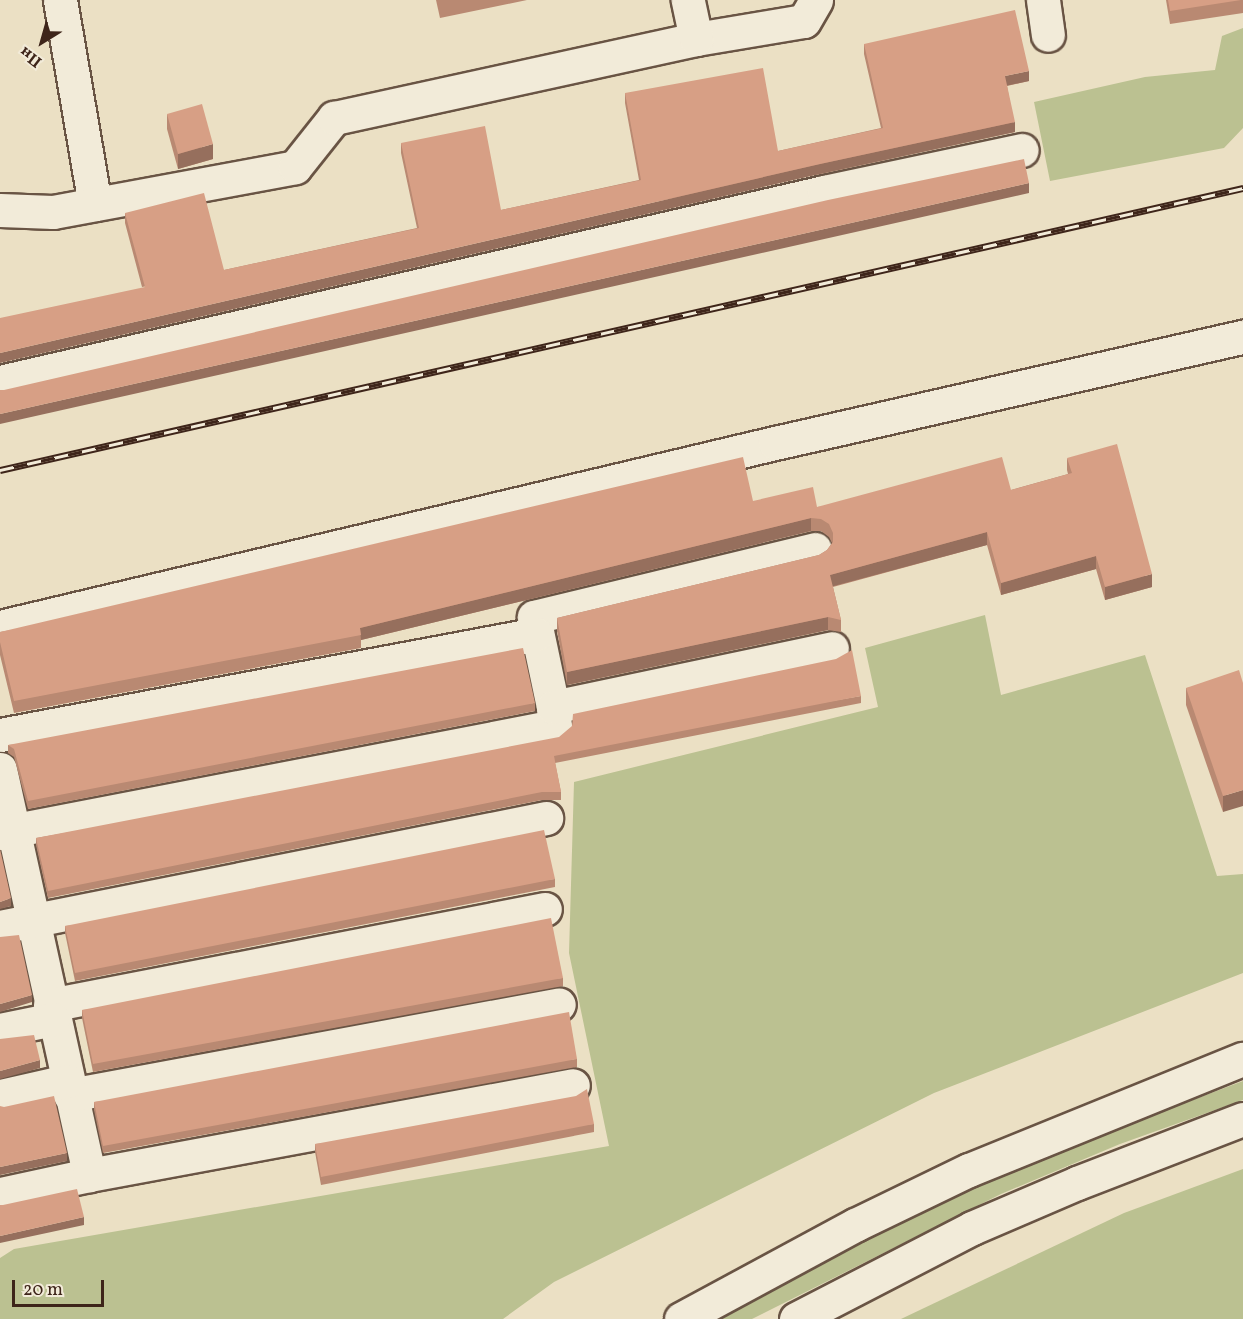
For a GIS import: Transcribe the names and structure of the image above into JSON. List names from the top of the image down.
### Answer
{
  "scale_bar": "20 m",
  "north": "bottom left"
}
